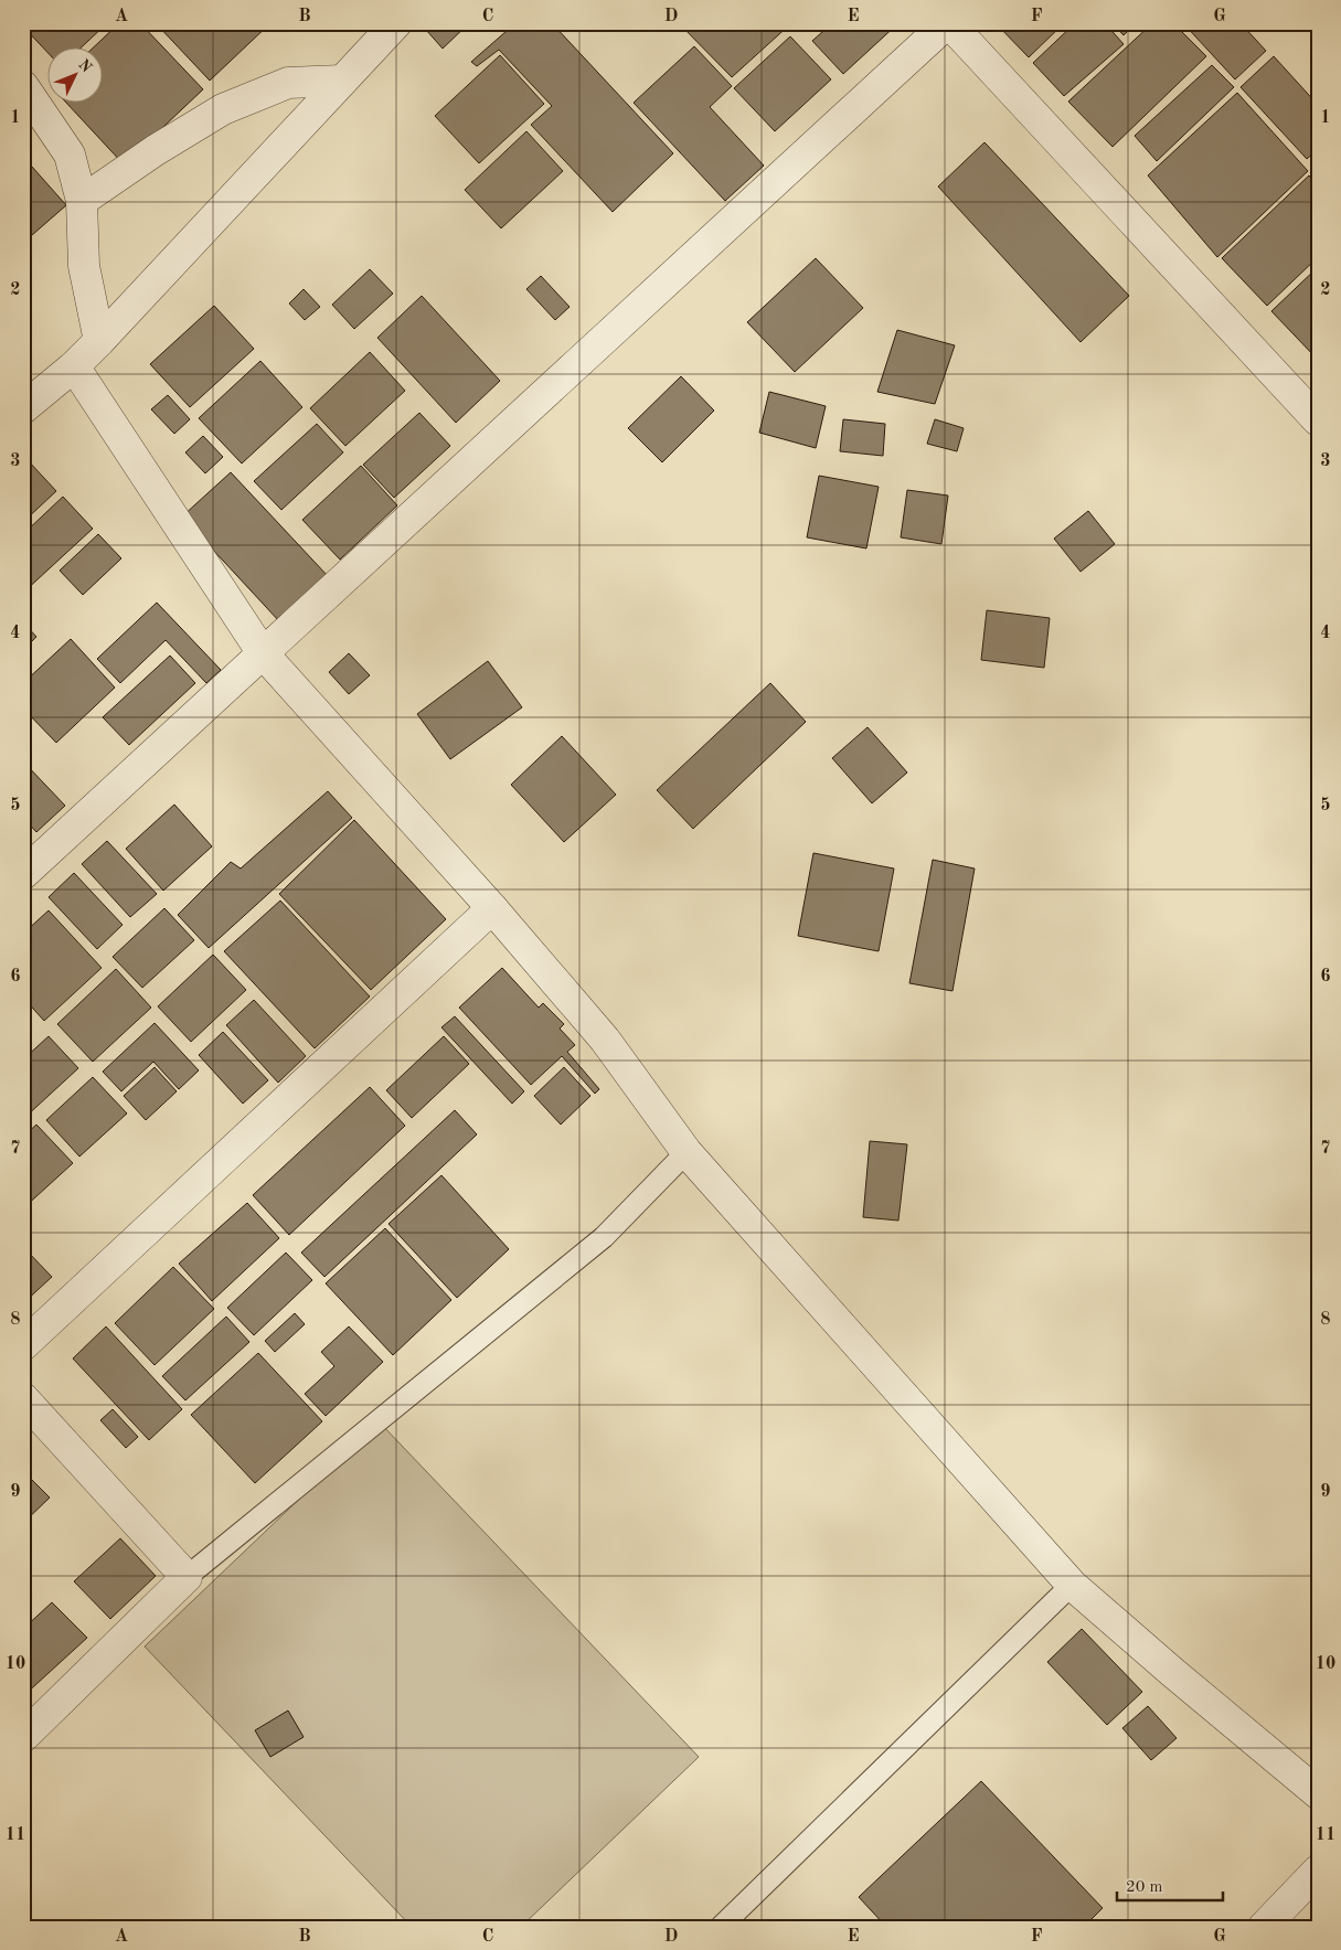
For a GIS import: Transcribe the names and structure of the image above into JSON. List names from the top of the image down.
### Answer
{
  "scale_bar": "20 m",
  "north": "top right",
  "grid": {
    "columns": [
      "A",
      "B",
      "C",
      "D",
      "E",
      "F",
      "G"
    ],
    "rows": [
      "1",
      "2",
      "3",
      "4",
      "5",
      "6",
      "7",
      "8",
      "9",
      "10",
      "11"
    ]
  }
}
